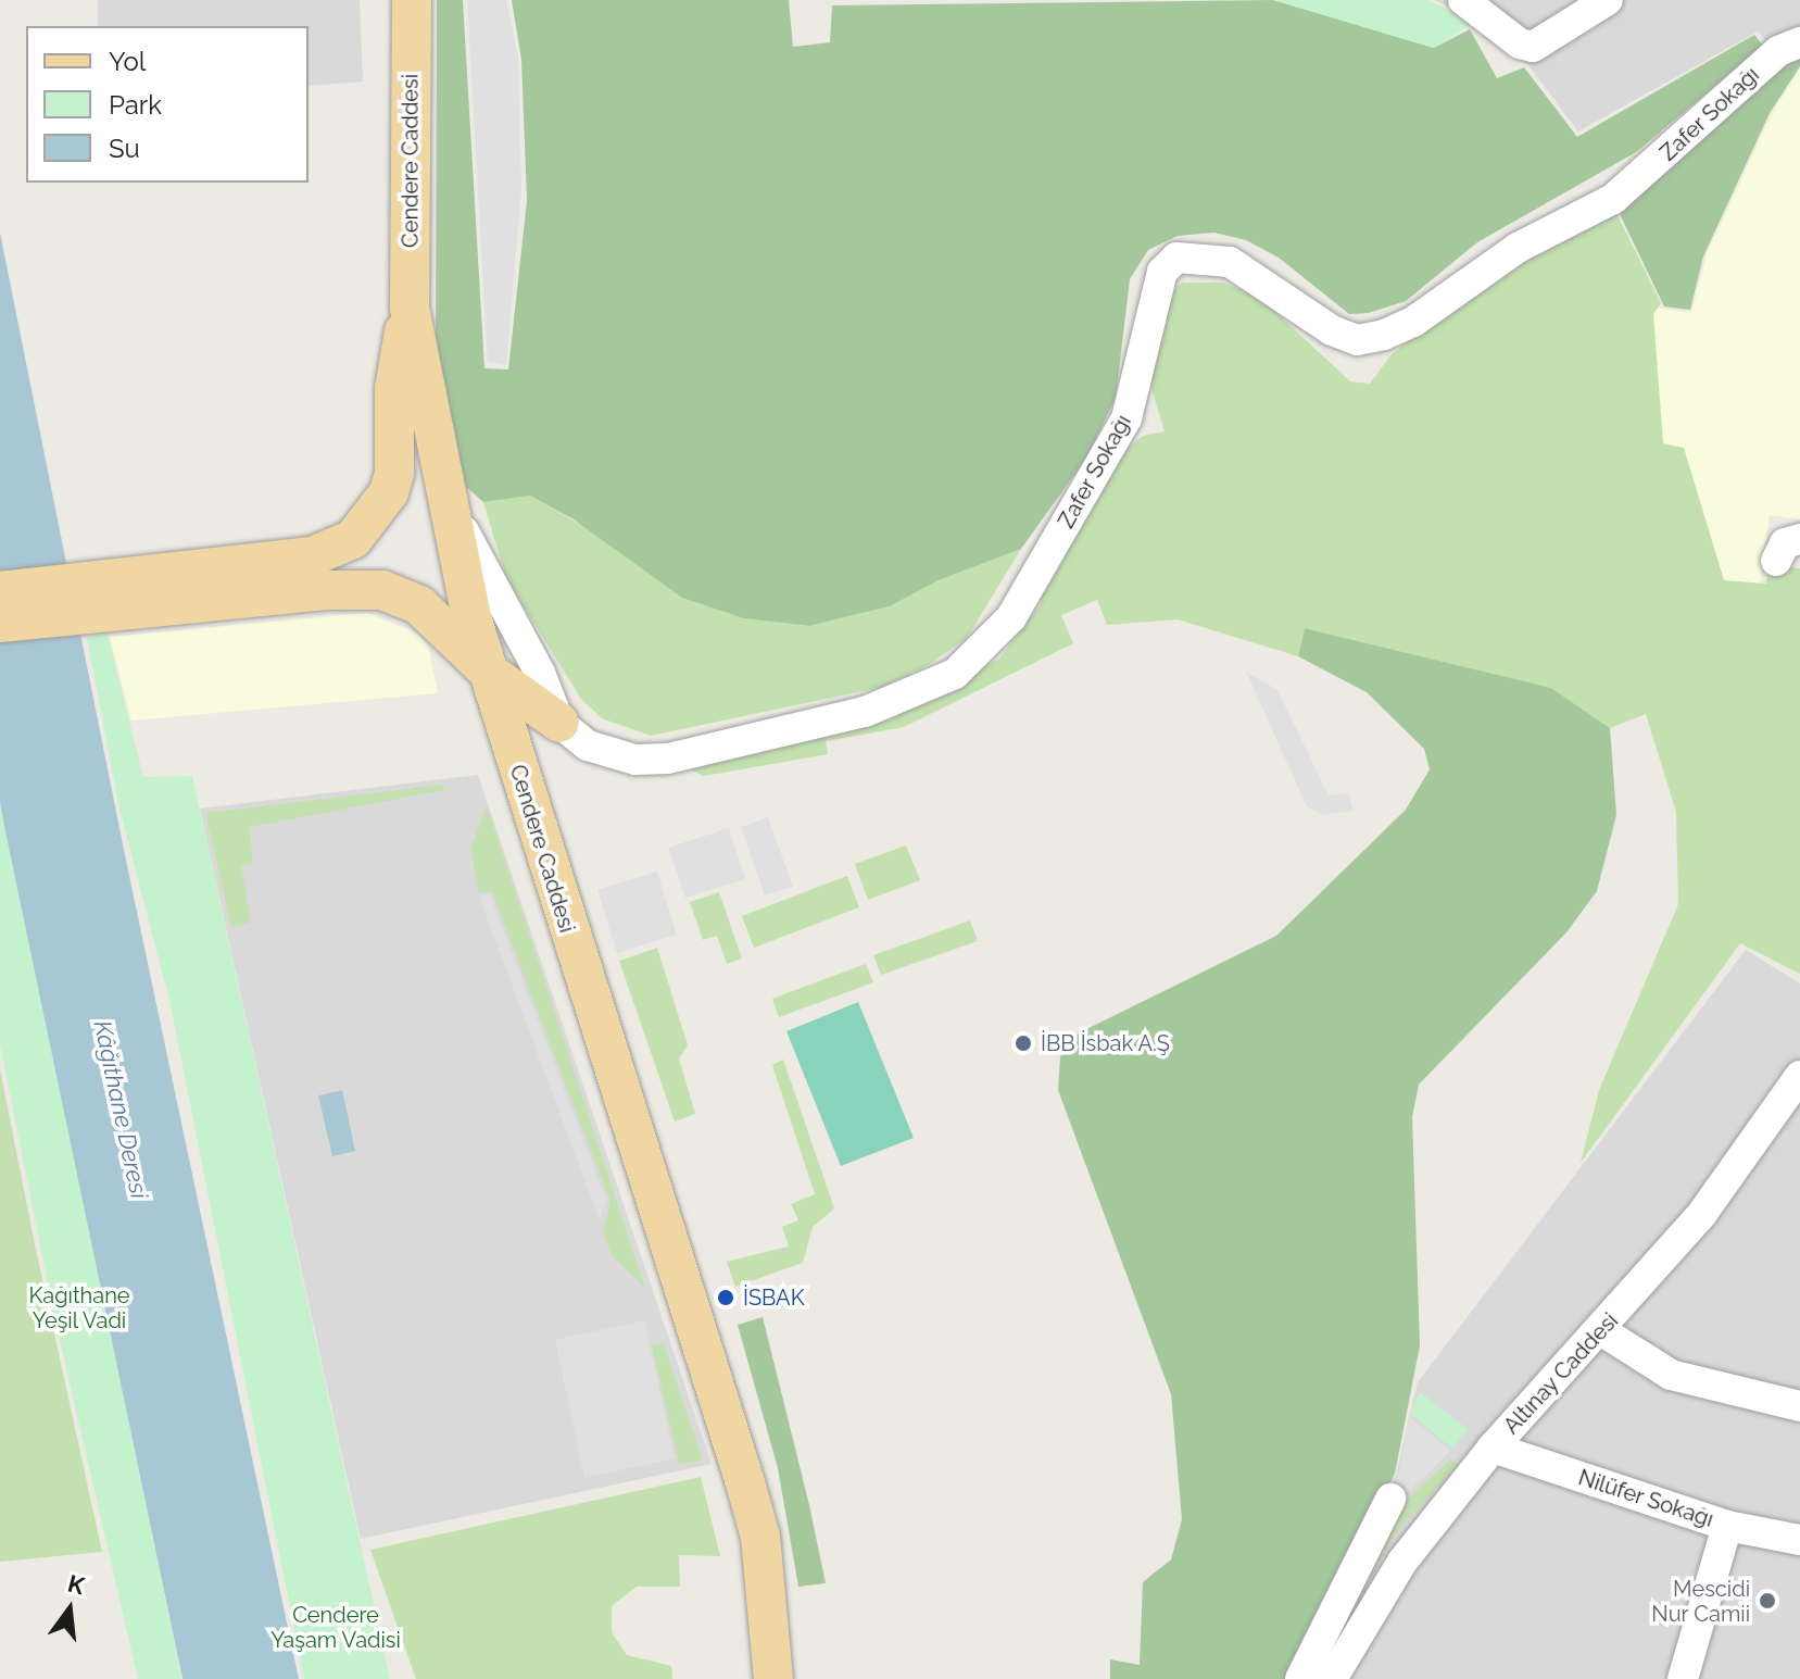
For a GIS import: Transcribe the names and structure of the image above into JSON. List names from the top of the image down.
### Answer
{
  "streets": {
    "main road": ["Cendere Caddesi"],
    "street": ["Zafer Sokağı", "Altınay Caddesi", "Nilüfer Sokağı"]
  },
  "crossings": [
    ["Altınay Caddesi", "Nilüfer Sokağı"]
  ],
  "water": ["Kâğıthane Deresi"],
  "parks": ["Kağıthane Yeşil Vadi", "Cendere Yaşam Vadisi"],
  "places": ["İBB İsbak A.Ş", "İSBAK", "Mescidi Nur Camii"],
  "legend": ["Yol", "Park", "Su"],
  "north": "top"
}
